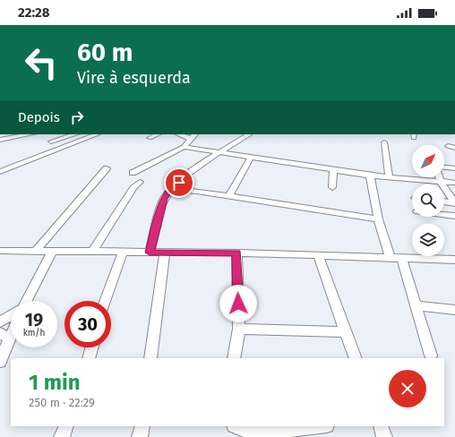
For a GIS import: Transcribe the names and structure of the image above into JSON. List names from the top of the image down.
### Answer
{
  "north": "top right",
  "page": {
    "status": "22:28",
    "turn": ["60 m", "Vire à esquerda"],
    "then": "Depois",
    "speed": "19 km/h",
    "limit": "30",
    "heading": ["1 min", "250 m · 22:29"]
  }
}
